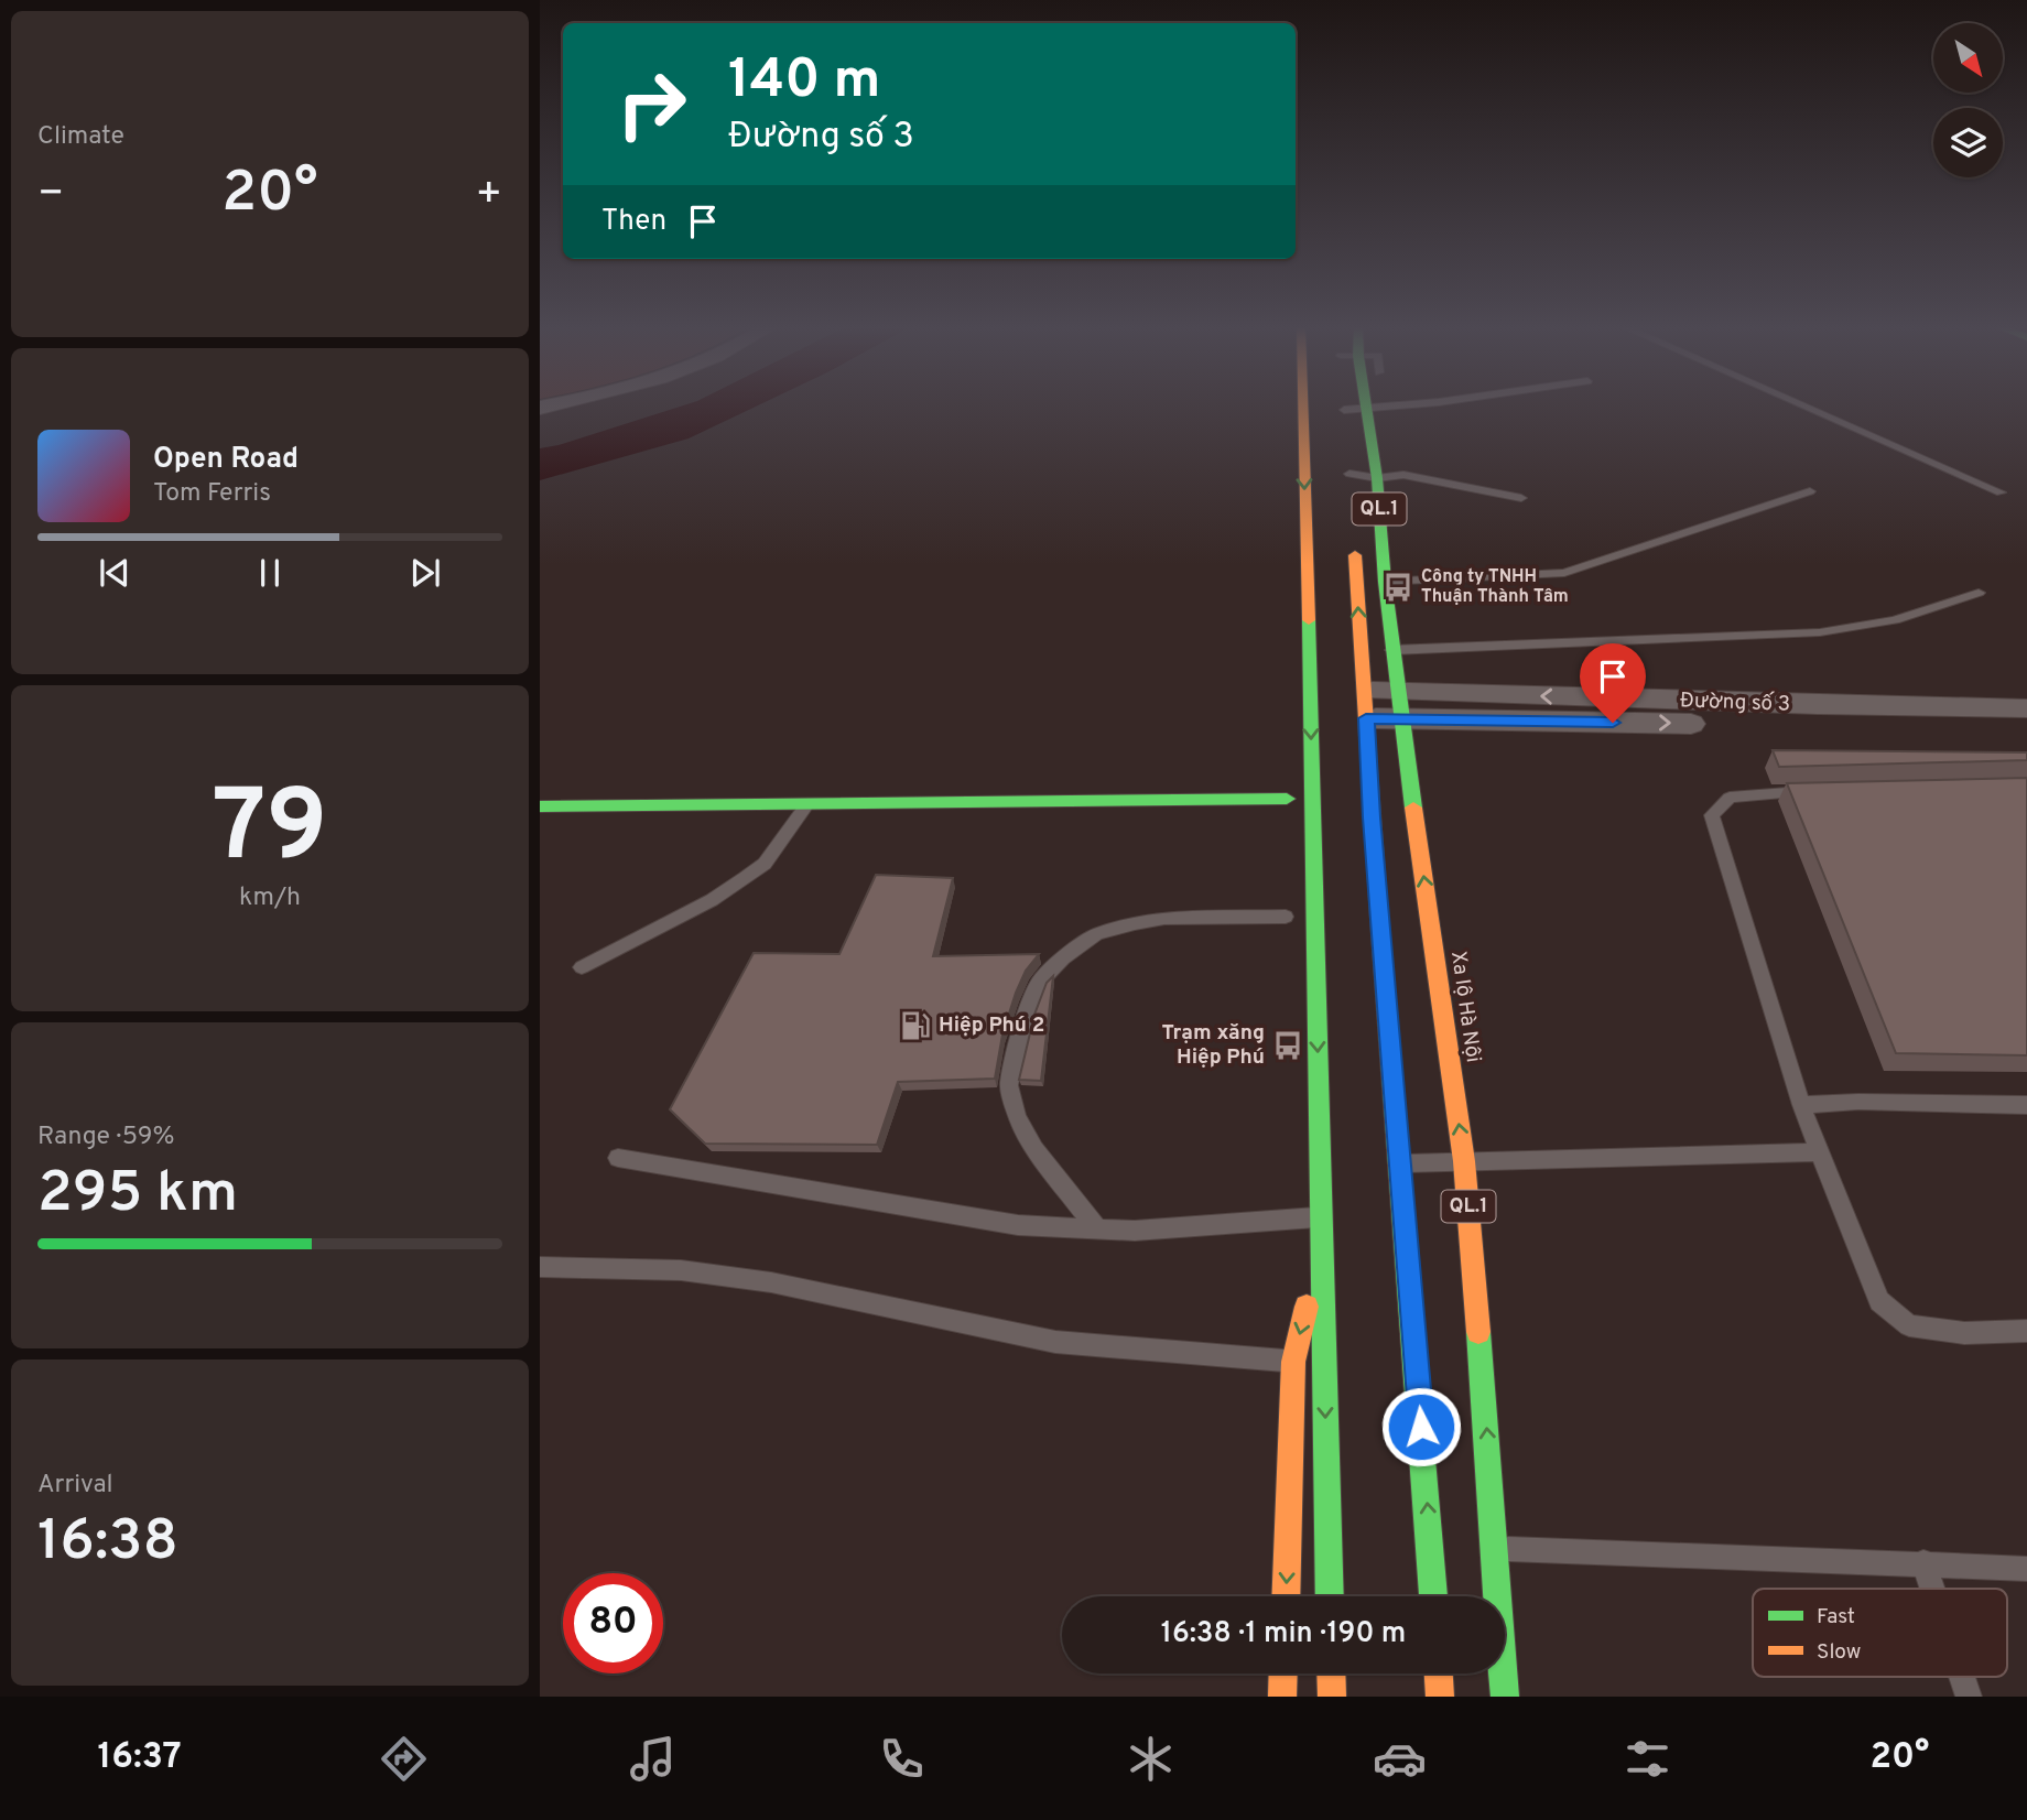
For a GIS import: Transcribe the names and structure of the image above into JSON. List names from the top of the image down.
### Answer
{
  "streets": {
    "main road": ["QL.1", "Xa lộ Hà Nội"],
    "street": ["Đường số 3"]
  },
  "crossings": [
    ["Đường số 3", "Xa lộ Hà Nội"]
  ],
  "places": {
    "bus stop": ["Công ty TNHH Thuận Thành Tâm", "Trạm xăng Hiệp Phú"],
    "fuel station": ["Hiệp Phú 2"]
  },
  "legend": ["Fast", "Slow"],
  "north": "bottom right",
  "page": {
    "tile": [
      "Climate",
      ["79", "km/h"],
      ["Range · 59%", "295 km"],
      ["Arrival", "16:38"]
    ],
    "turn": ["140 m", "Đường số 3"],
    "heat": ["−", "20°", "+"],
    "then": "Then",
    "song": ["Open Road", "Tom Ferris"],
    "limit": "80",
    "trip": "16:38 · 1 min · 190 m",
    "tabs": ["16:37", "20°"]
  }
}
